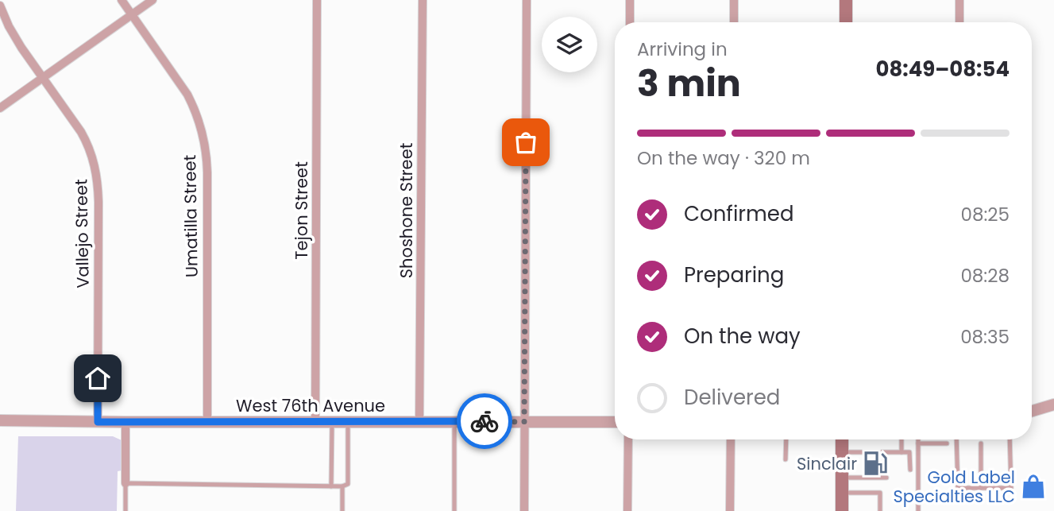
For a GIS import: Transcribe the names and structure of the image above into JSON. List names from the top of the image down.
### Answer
{
  "streets": {
    "street": [
      "Tejon Street",
      "Shoshone Street",
      "Umatilla Street",
      "Vallejo Street",
      "West 76th Avenue"
    ]
  },
  "crossings": [
    ["Tejon Street", "West 76th Avenue"],
    ["Shoshone Street", "West 76th Avenue"],
    ["Umatilla Street", "West 76th Avenue"],
    ["Vallejo Street", "West 76th Avenue"]
  ],
  "places": {
    "fuel station": ["Sinclair"],
    "shop": ["Gold Label Specialties LLC"]
  },
  "page": {
    "heading": ["3 min", "Arriving in", "08:49–08:54"],
    "bar": "On the way · 320 m",
    "list": [
      ["Confirmed", "08:25"],
      ["Preparing", "08:28"],
      ["On the way", "08:35"],
      "Delivered"
    ]
  }
}
